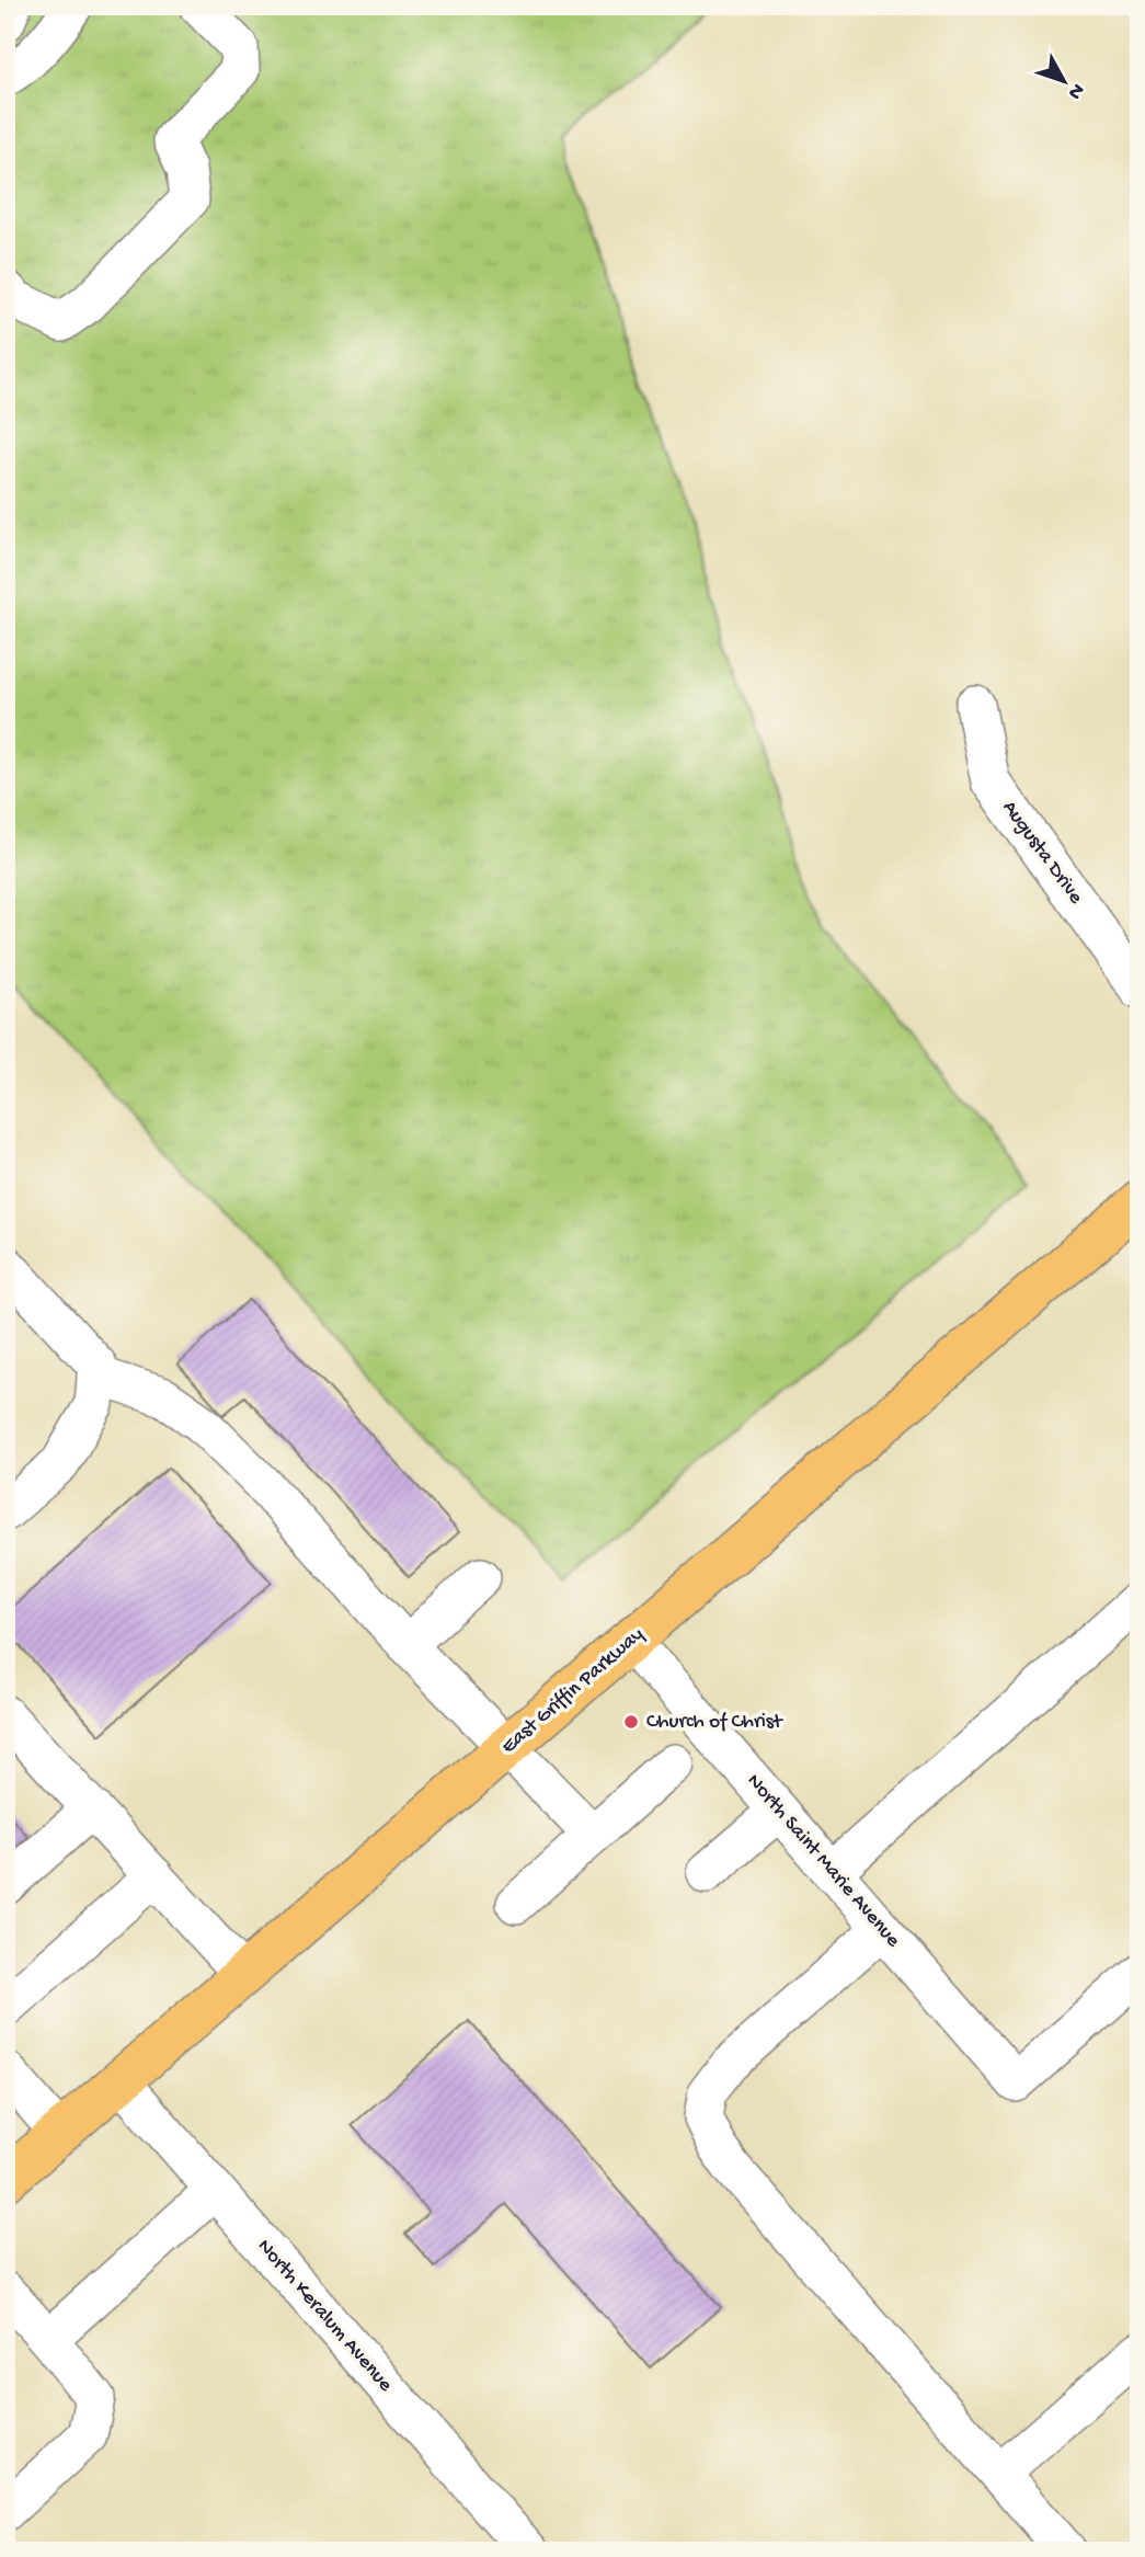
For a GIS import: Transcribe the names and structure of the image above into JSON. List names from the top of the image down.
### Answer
{
  "streets": {
    "main road": ["East Griffin Parkway"],
    "street": ["Augusta Drive", "North Saint Marie Avenue", "North Keralum Avenue"]
  },
  "crossings": [
    ["East Griffin Parkway", "North Saint Marie Avenue"],
    ["East Griffin Parkway", "North Keralum Avenue"]
  ],
  "places": ["Church of Christ"],
  "north": "bottom right"
}
